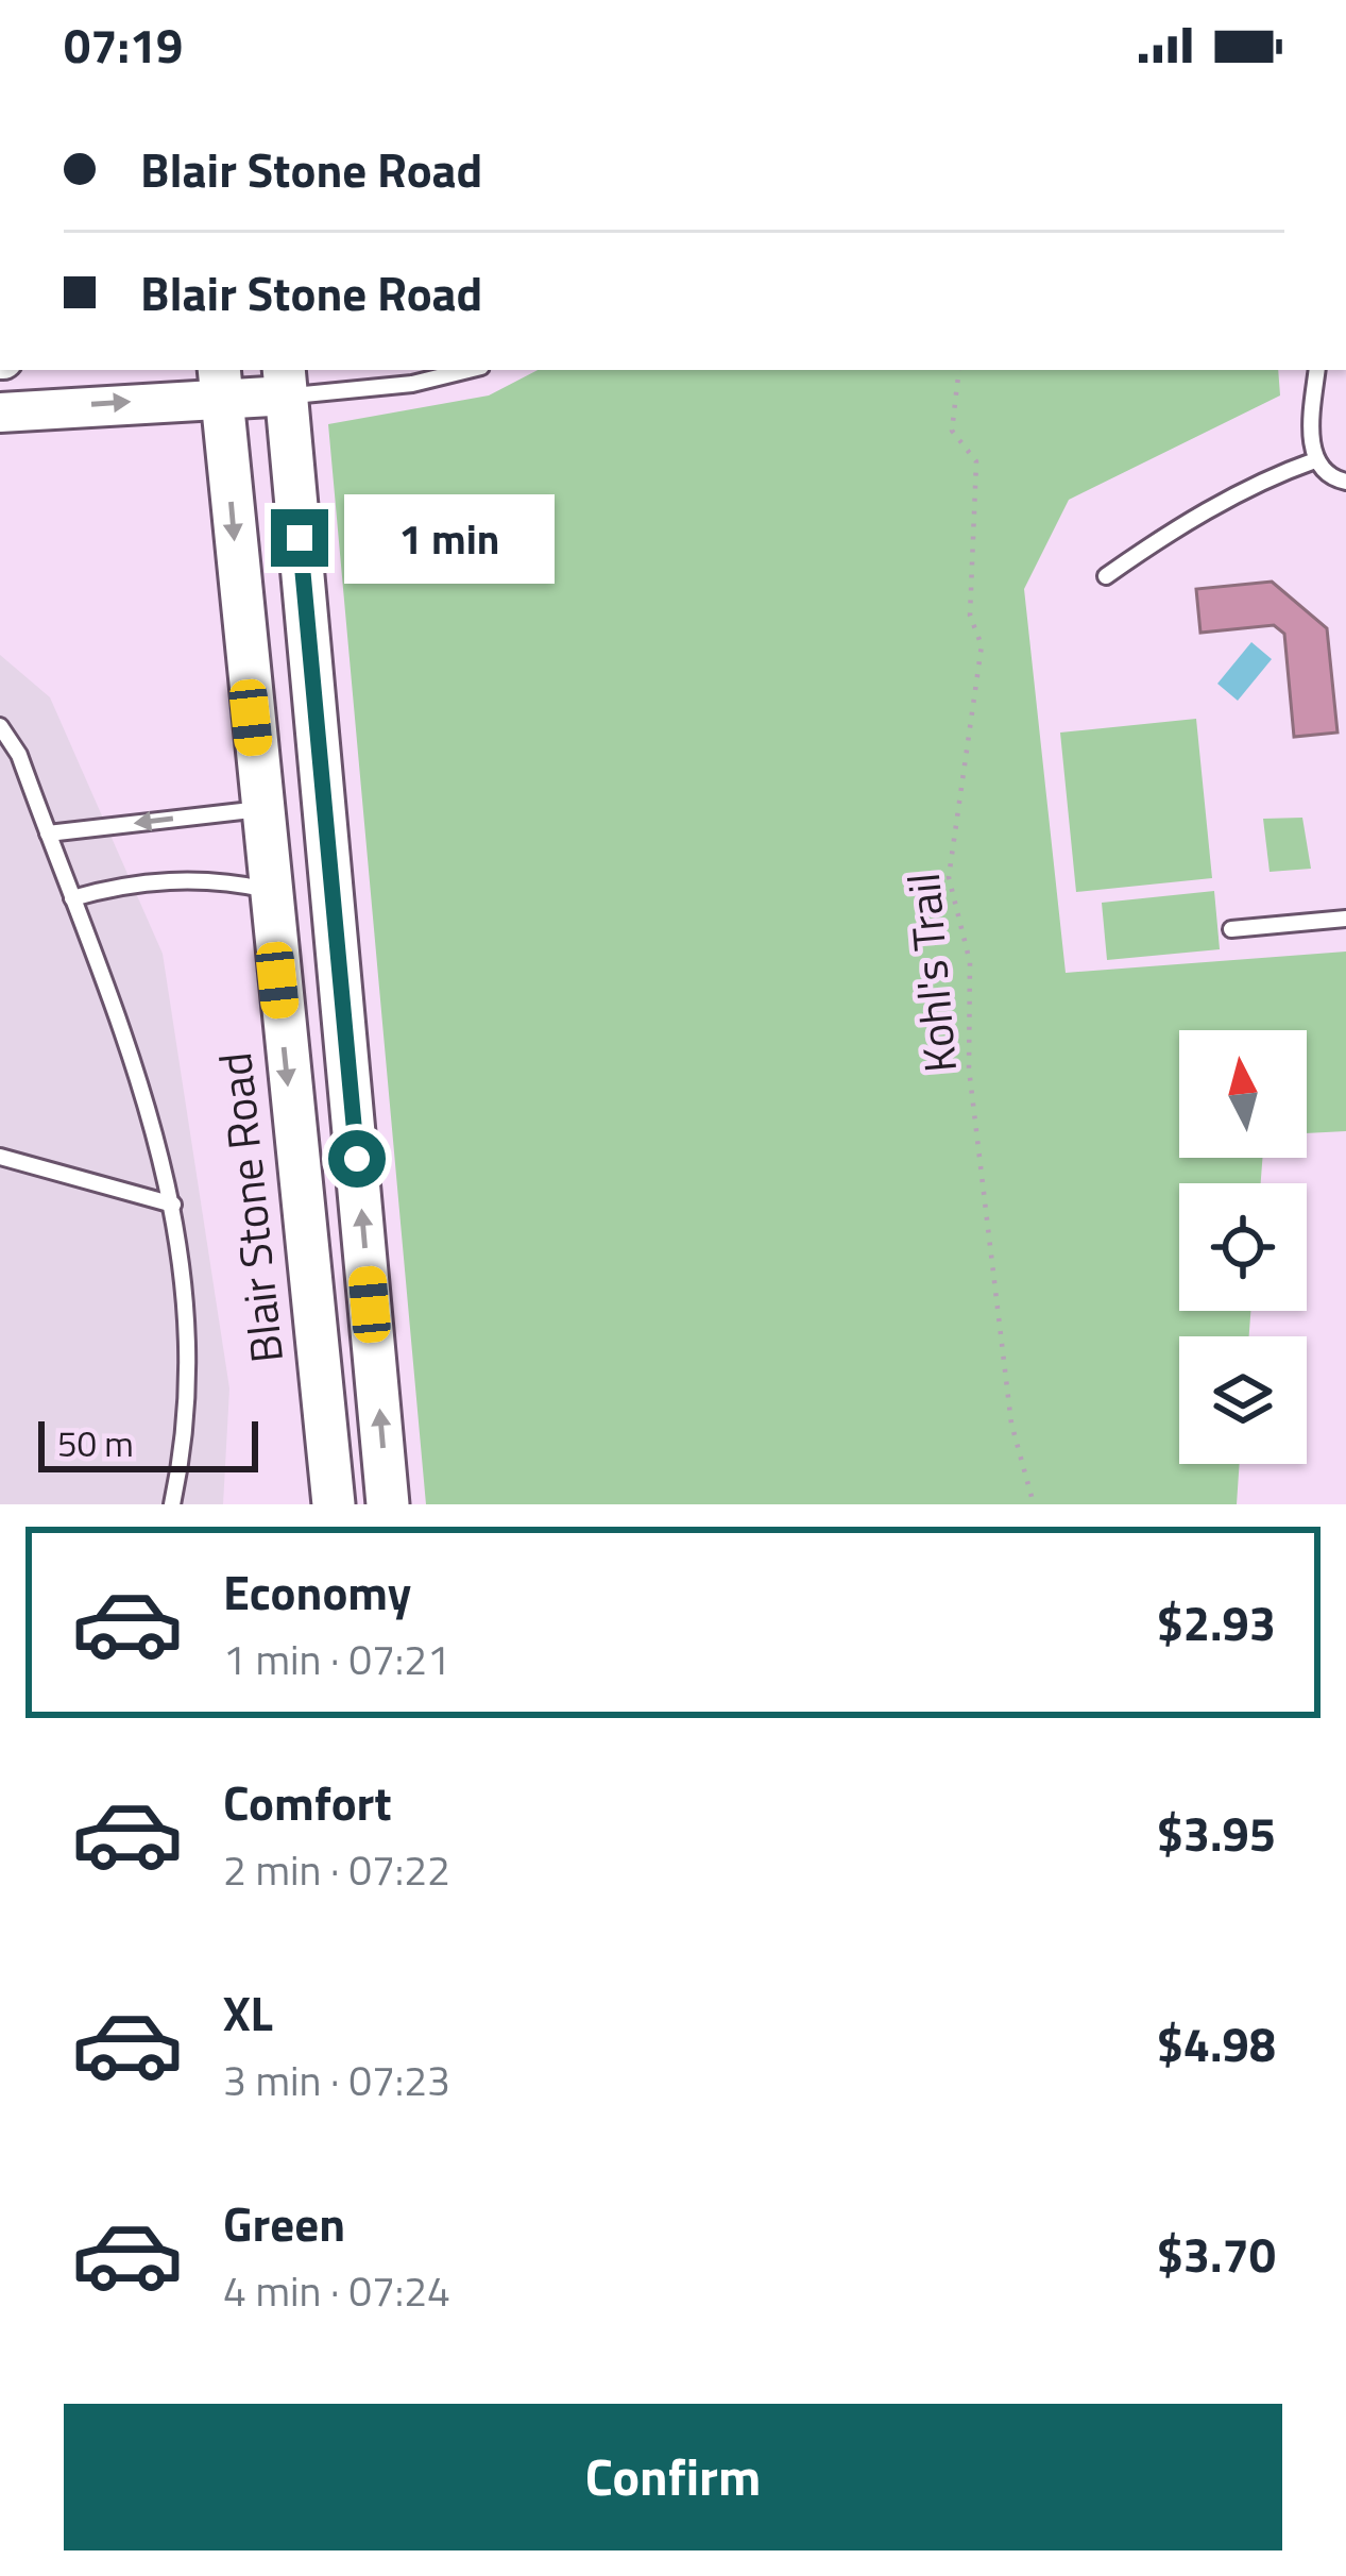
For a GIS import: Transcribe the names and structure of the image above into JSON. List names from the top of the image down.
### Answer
{
  "streets": {
    "main road": ["Blair Stone Road"],
    "path": ["Kohl's Trail"]
  },
  "scale_bar": "50 m",
  "north": "top",
  "page": {
    "status": "07:19",
    "banner": ["Blair Stone Road", "Blair Stone Road"],
    "bubble": "1 min",
    "scale": "50 m",
    "list": [
      {
        "name": "Economy",
        "note": "1 min · 07:21",
        "value": "$2.93"
      },
      {
        "name": "Comfort",
        "note": "2 min · 07:22",
        "value": "$3.95"
      },
      {
        "name": "XL",
        "note": "3 min · 07:23",
        "value": "$4.98"
      },
      {
        "name": "Green",
        "note": "4 min · 07:24",
        "value": "$3.70"
      }
    ],
    "buttons": "Confirm"
  }
}
